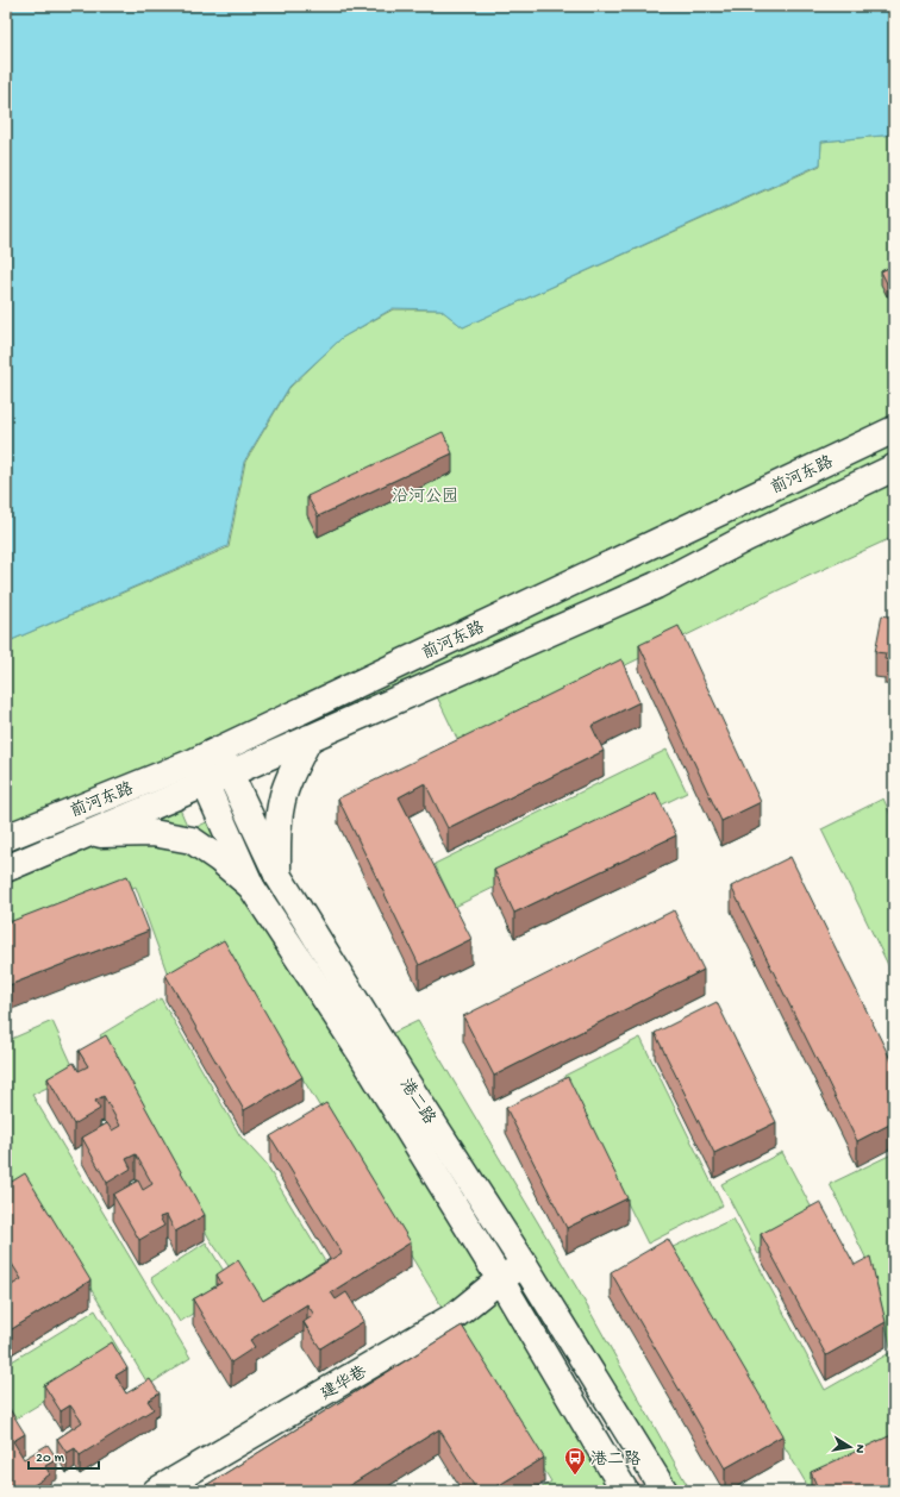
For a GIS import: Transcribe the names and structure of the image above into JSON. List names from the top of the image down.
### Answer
{
  "streets": {
    "main road": ["前河东路", "港二路", "建华巷"]
  },
  "crossings": [
    ["前河东路", "港二路"],
    ["港二路", "建华巷"]
  ],
  "parks": ["沿河公园"],
  "places": {
    "bus stop": ["港二路"]
  },
  "scale_bar": "20 m",
  "north": "right"
}
